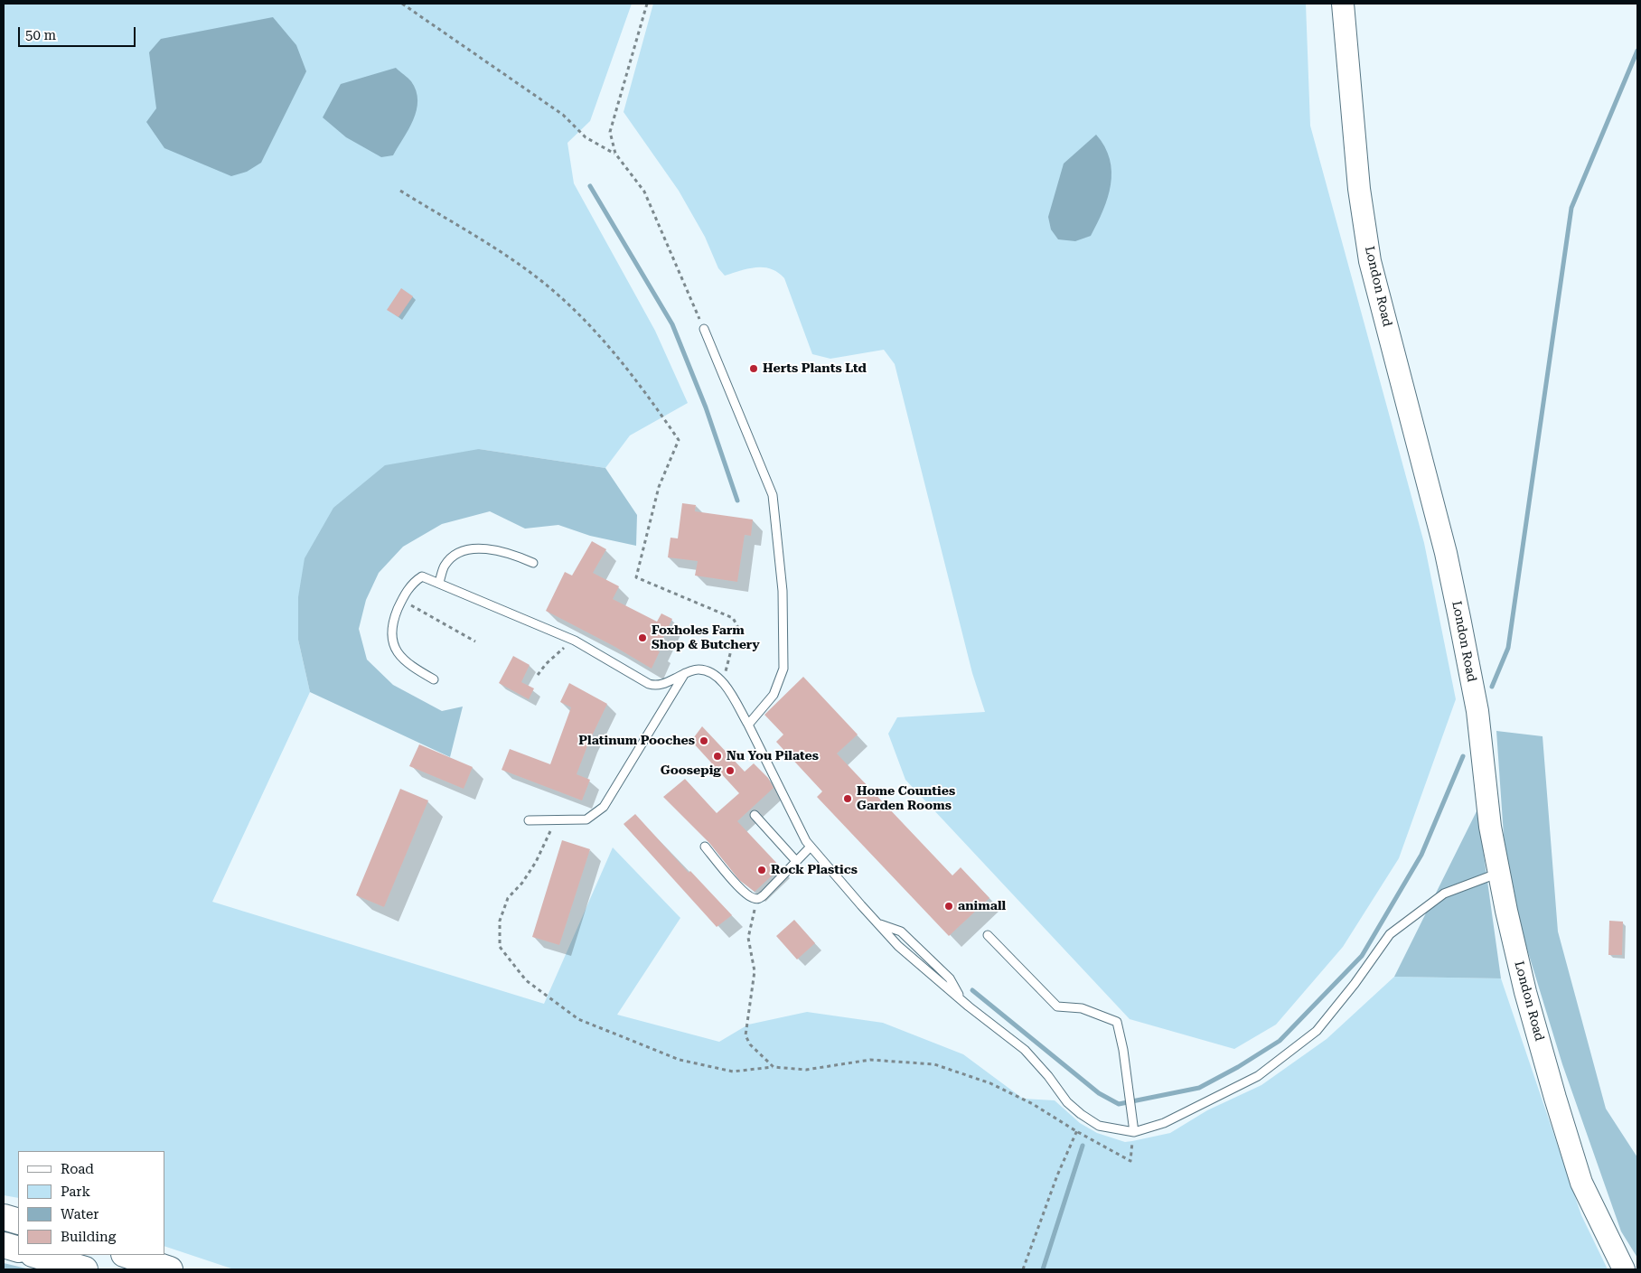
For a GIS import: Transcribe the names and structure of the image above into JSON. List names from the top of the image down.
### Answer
{
  "streets": {
    "main road": ["London Road"]
  },
  "places": [
    "Herts Plants Ltd",
    "Foxholes Farm Shop & Butchery",
    "Platinum Pooches",
    "Nu You Pilates",
    "Goosepig",
    "Home Counties Garden Rooms",
    "Rock Plastics",
    "animall"
  ],
  "legend": [
    "Road",
    "Park",
    "Water",
    "Building"
  ],
  "scale_bar": "50 m"
}
